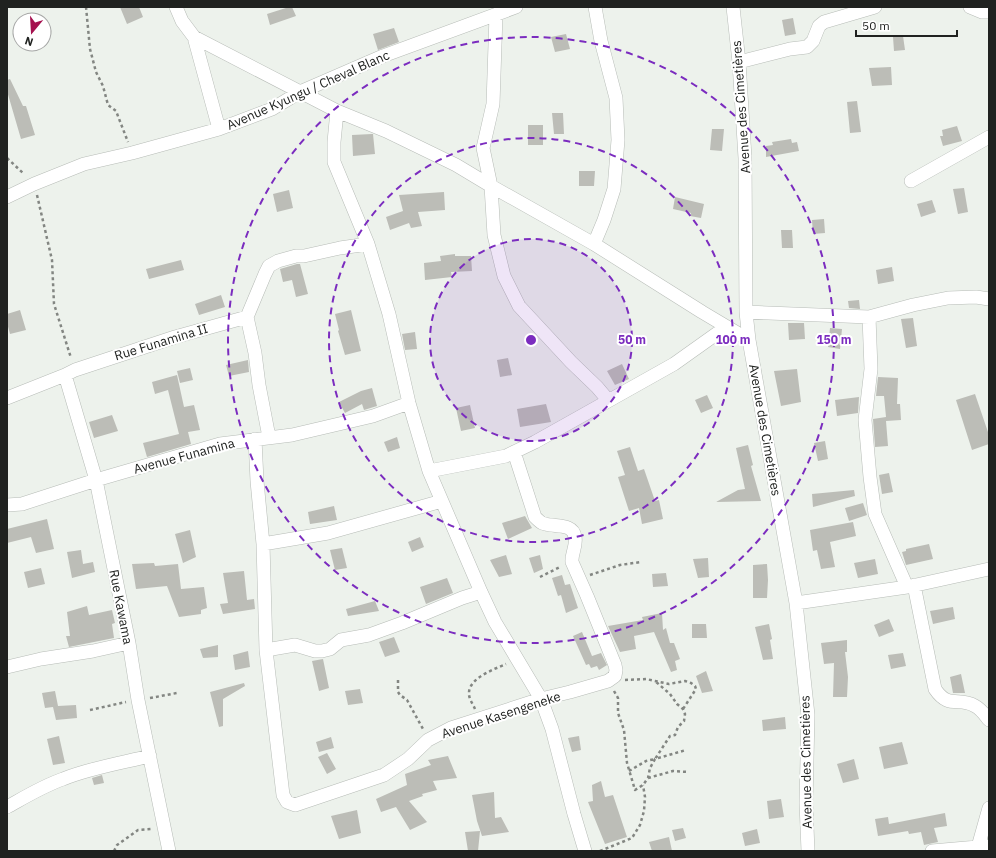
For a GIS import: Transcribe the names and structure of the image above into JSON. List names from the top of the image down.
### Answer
{
  "streets": {
    "street": [
      "Avenue Kyungu / Cheval Blanc",
      "Avenue des Cimetières",
      "Rue Funamina II",
      "Avenue Funamina",
      "Rue Kawama",
      "Avenue Kasengeneke"
    ]
  },
  "crossings": [
    ["Rue Funamina II", "Rue Kawama"],
    ["Avenue Funamina", "Rue Kawama"],
    ["Avenue Funamina", "Avenue Kasengeneke"]
  ],
  "scale_bar": "50 m",
  "north": "bottom",
  "rings": ["50 m", "100 m", "150 m"]
}
